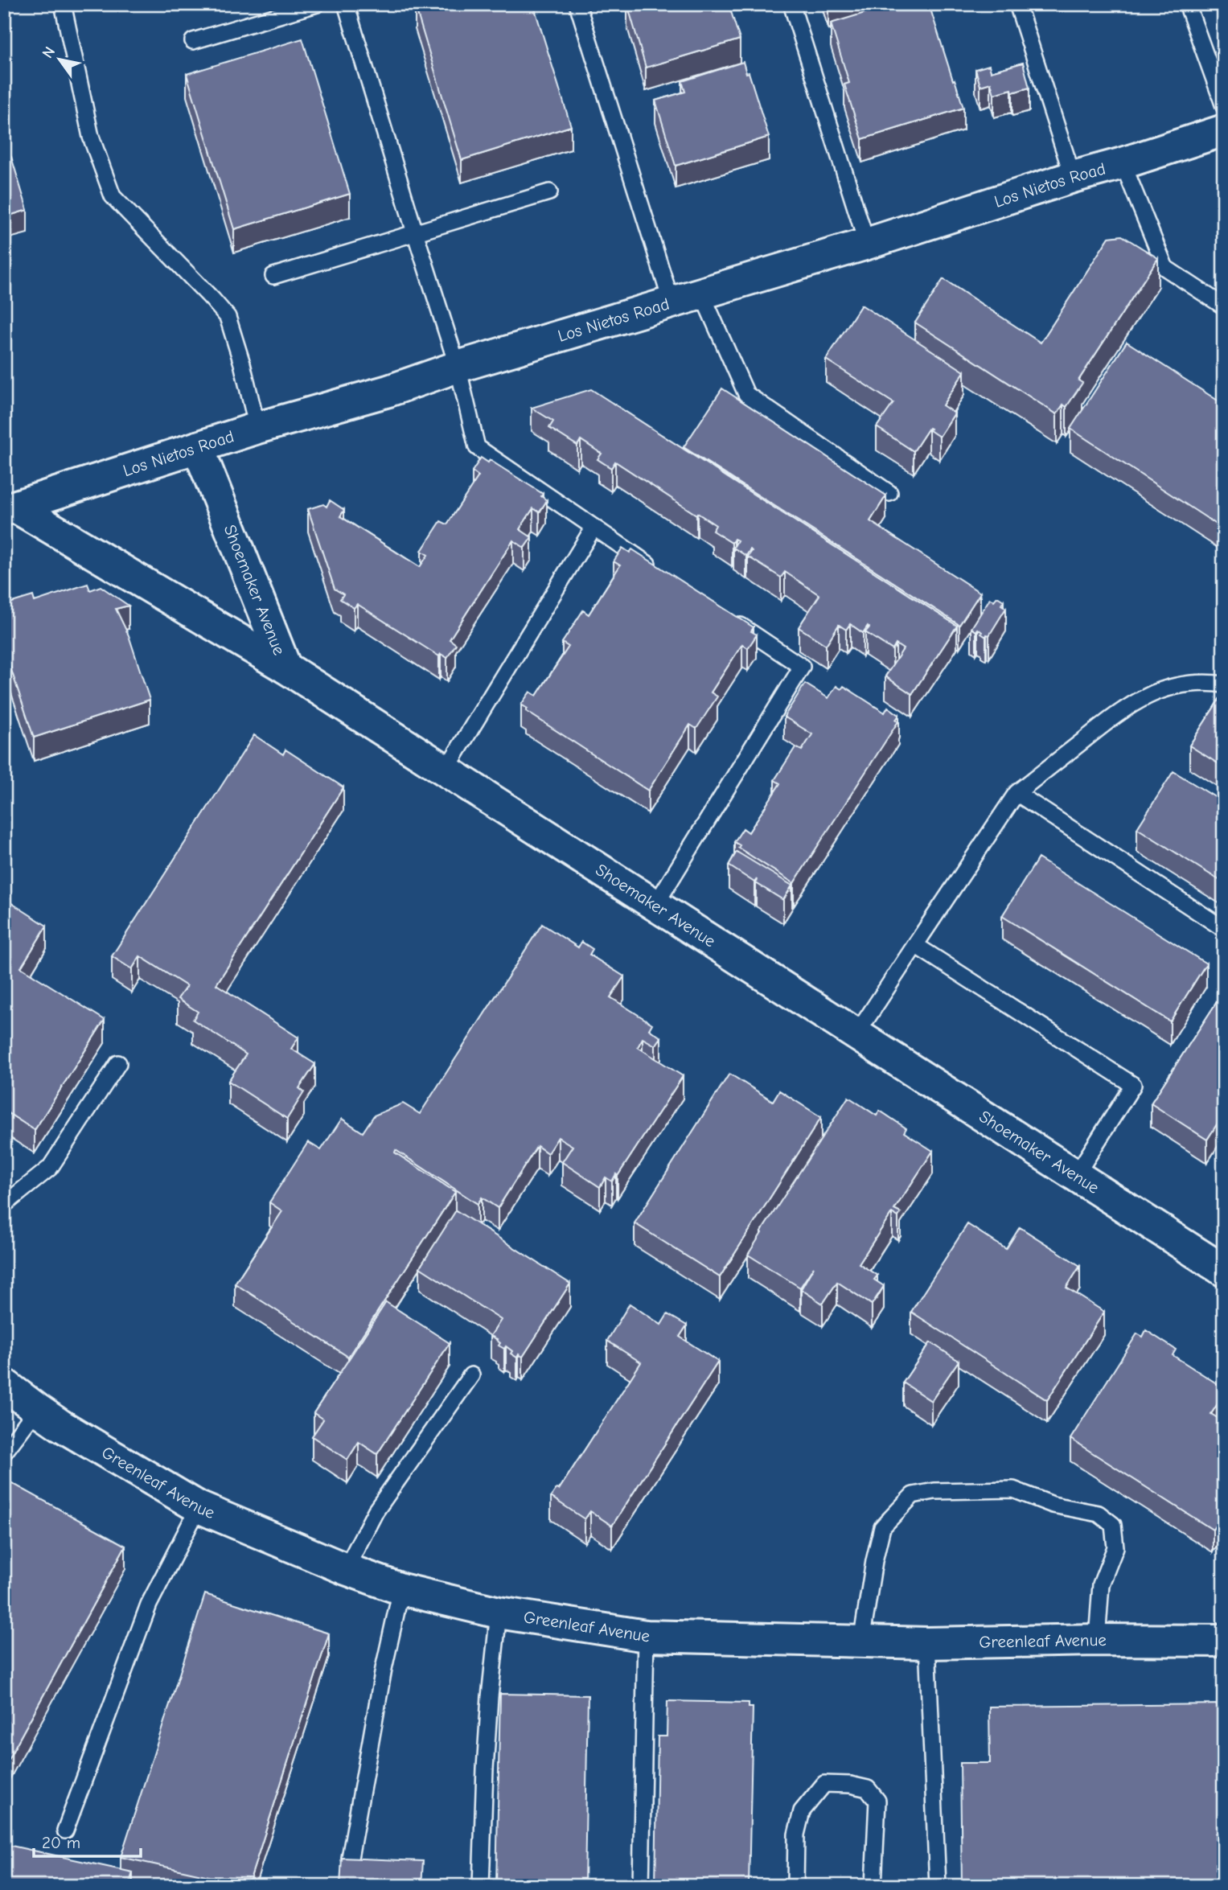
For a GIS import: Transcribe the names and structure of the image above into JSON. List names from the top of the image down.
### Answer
{
  "streets": {
    "main road": ["Los Nietos Road", "Shoemaker Avenue", "Greenleaf Avenue"]
  },
  "crossings": [
    ["Los Nietos Road", "Shoemaker Avenue"]
  ],
  "scale_bar": "20 m",
  "north": "top left"
}
